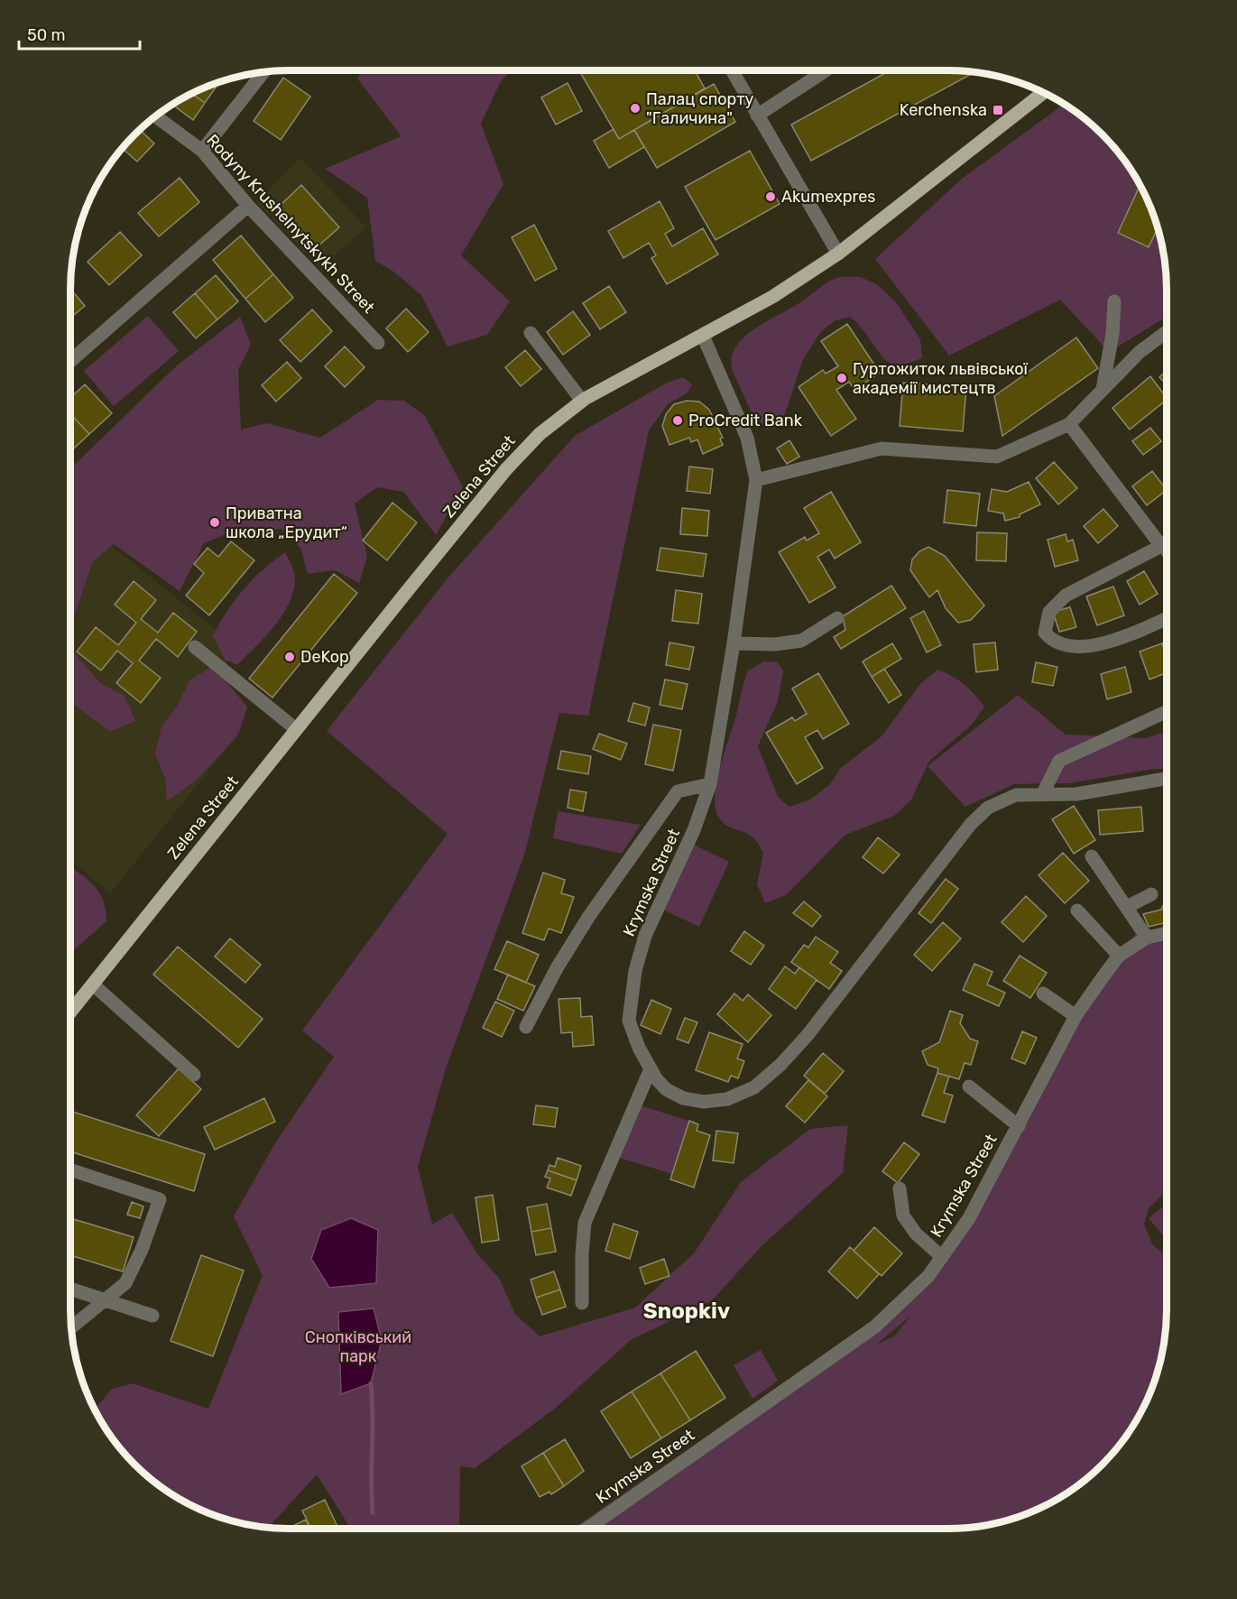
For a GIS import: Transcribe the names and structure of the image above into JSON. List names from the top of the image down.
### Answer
{
  "streets": {
    "main road": ["Zelena Street"],
    "street": ["Rodyny Krushelnytskykh Street", "Krymska Street"]
  },
  "crossings": [
    ["Zelena Street", "Krymska Street"]
  ],
  "districts": ["Snopkiv"],
  "parks": ["Снопківський парк"],
  "places": {
    "other": [
      "Палац спорту \"Галичина\"",
      "Akumexpres",
      "Гуртожиток львівської академії мистецтв",
      "ProCredit Bank",
      "Приватна школа „Ерудит“",
      "DeKop"
    ],
    "transit": ["Kerchenska"]
  },
  "scale_bar": "50 m"
}
